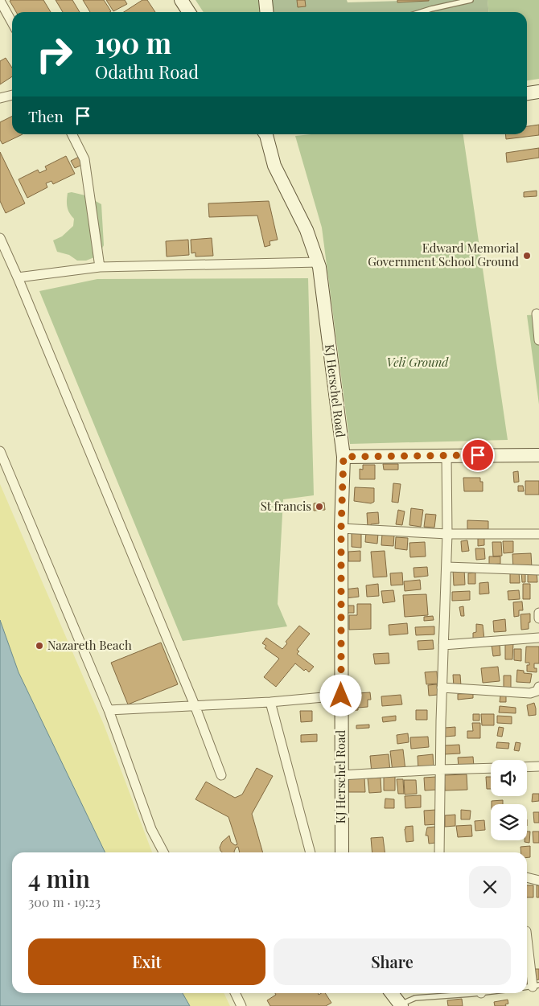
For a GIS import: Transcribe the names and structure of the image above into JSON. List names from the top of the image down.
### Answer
{
  "streets": {
    "main road": ["KJ Herschel Road"]
  },
  "parks": ["Veli Ground"],
  "places": ["Edward Memorial Government School Ground", "St francis", "Nazareth Beach"],
  "page": {
    "turn": ["190 m", "Odathu Road"],
    "then": "Then",
    "heading": ["4 min", "300 m · 19:23"],
    "buttons": ["Exit", "Share"]
  }
}
